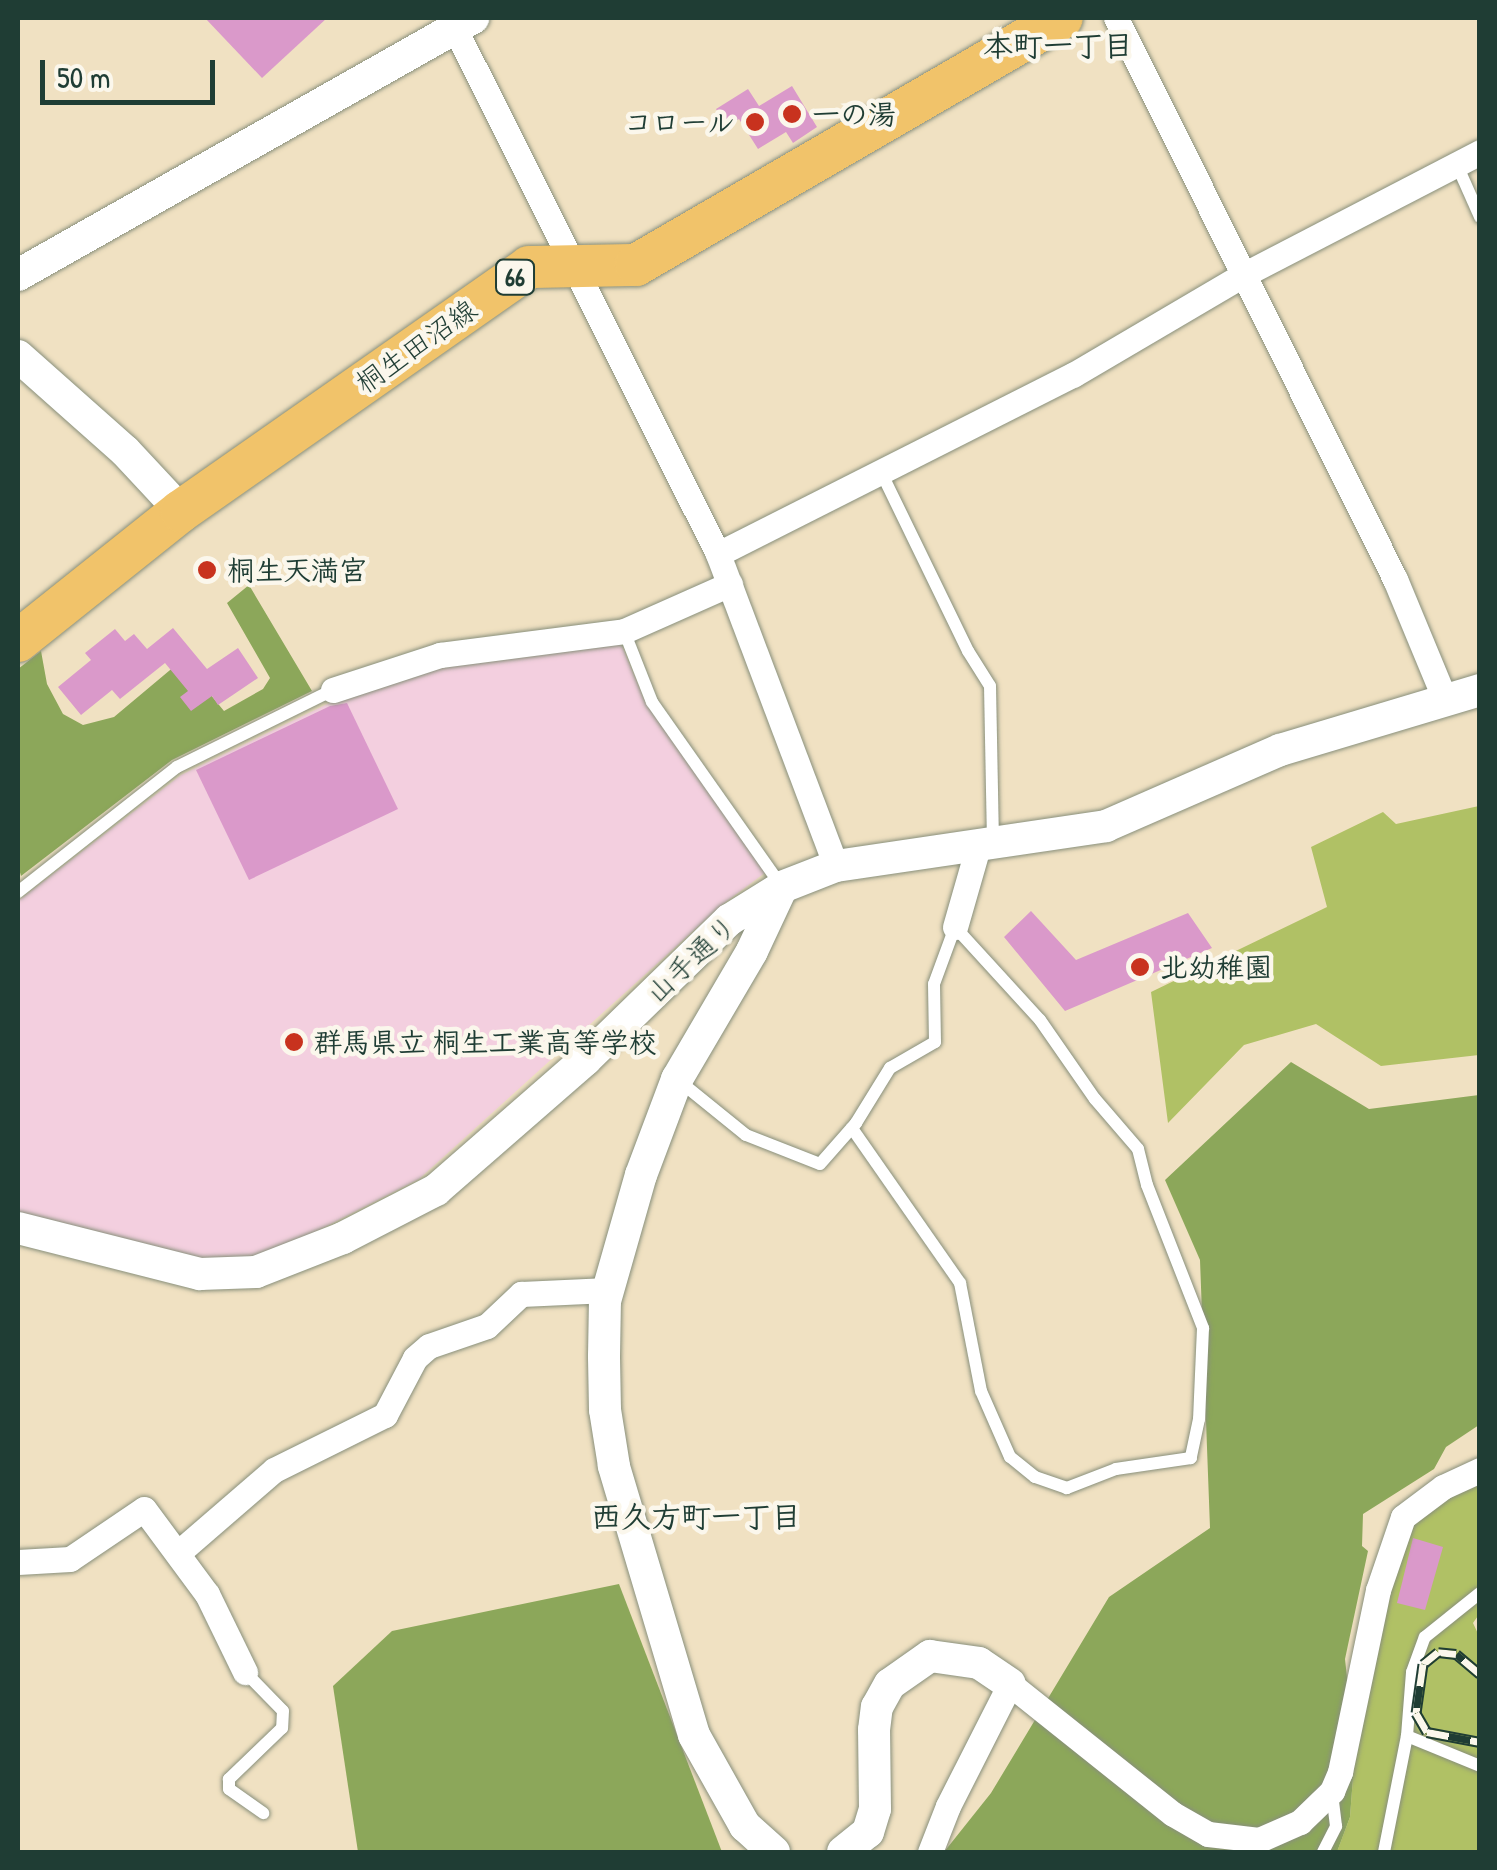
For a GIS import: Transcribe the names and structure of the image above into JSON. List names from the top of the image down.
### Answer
{
  "streets": {
    "main road": ["66", "桐生田沼線"],
    "street": ["山手通り"]
  },
  "districts": ["本町一丁目", "西久方町一丁目"],
  "places": [
    "一の湯",
    "コロール",
    "桐生天満宮",
    "北幼稚園",
    "群馬県立 桐生工業高等学校"
  ],
  "scale_bar": "50 m"
}
